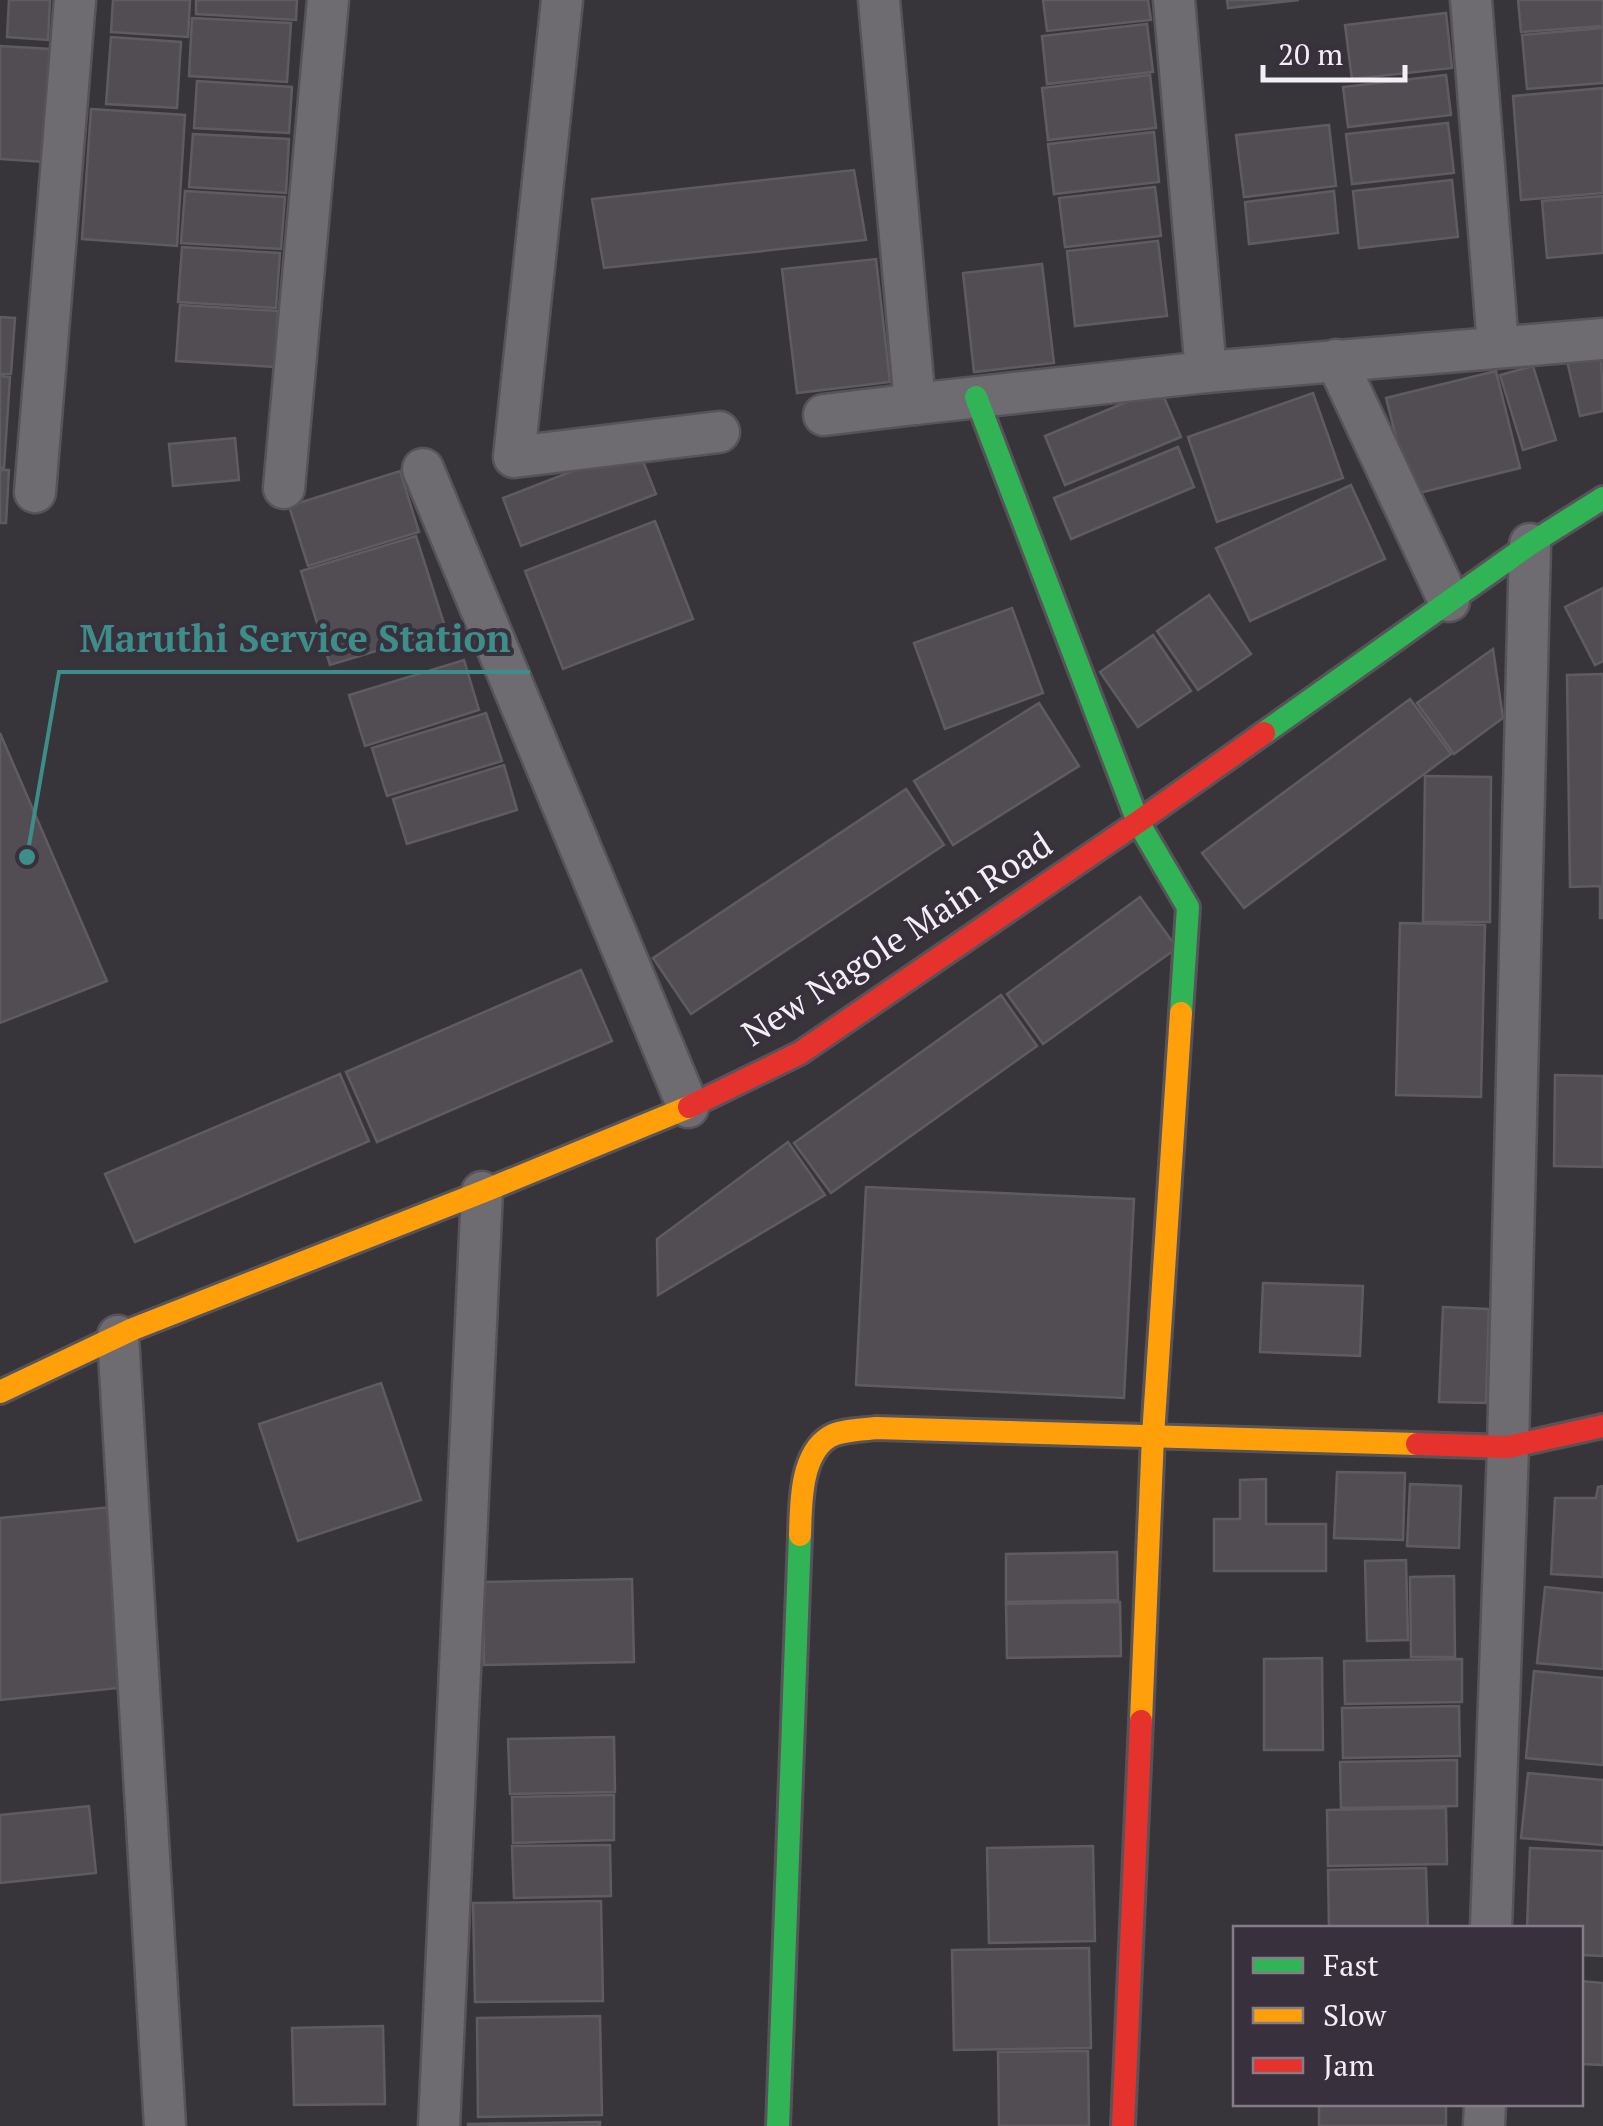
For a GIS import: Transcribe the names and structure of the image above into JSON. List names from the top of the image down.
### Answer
{
  "streets": {
    "street": ["New Nagole Main Road"]
  },
  "places": ["Maruthi Service Station"],
  "legend": ["Fast", "Slow", "Jam"],
  "scale_bar": "20 m"
}
